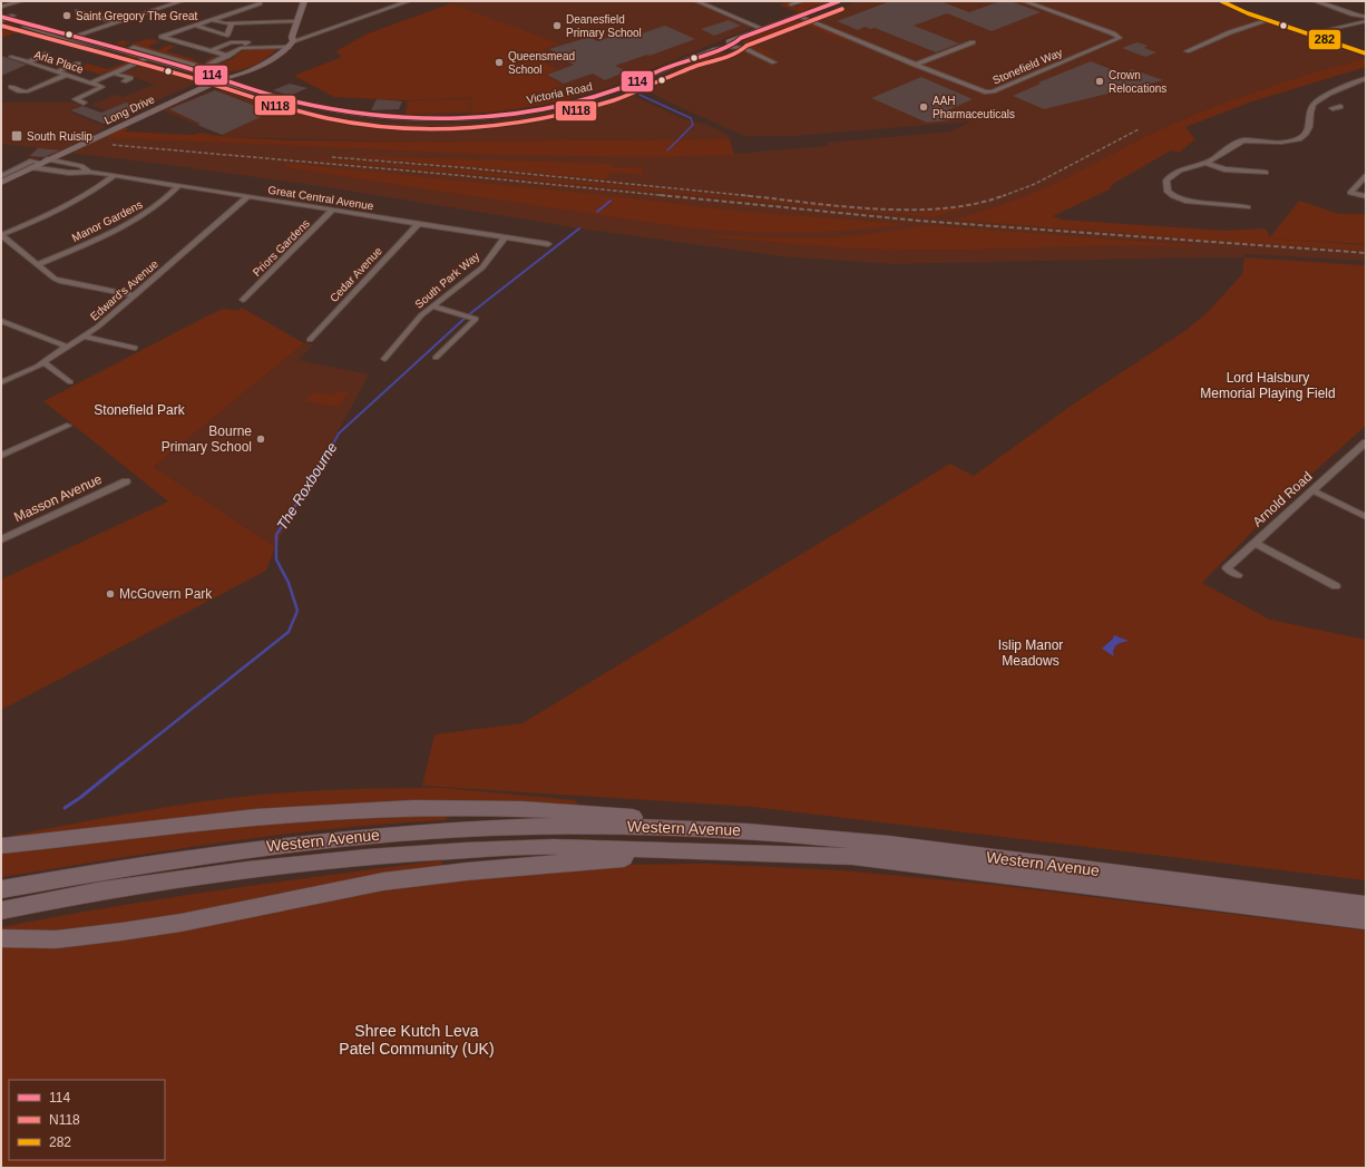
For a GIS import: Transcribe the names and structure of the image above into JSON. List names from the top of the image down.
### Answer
{
  "streets": {
    "highway": ["Western Avenue"],
    "street": [
      "Arla Place",
      "Stonefield Way",
      "Victoria Road",
      "Long Drive",
      "Great Central Avenue",
      "Manor Gardens",
      "Priors Gardens",
      "Cedar Avenue",
      "South Park Way",
      "Edward's Avenue",
      "Masson Avenue",
      "Arnold Road"
    ]
  },
  "crossings": [
    ["Arla Place", "Victoria Road"],
    ["Stonefield Way", "Victoria Road"],
    ["Victoria Road", "Long Drive"],
    ["Long Drive", "Great Central Avenue"],
    ["Great Central Avenue", "Manor Gardens"],
    ["Great Central Avenue", "Priors Gardens"],
    ["Great Central Avenue", "Cedar Avenue"],
    ["Great Central Avenue", "South Park Way"],
    ["Great Central Avenue", "Edward's Avenue"]
  ],
  "water": ["The Roxbourne"],
  "parks": [
    "Lord Halsbury Memorial Playing Field",
    "Stonefield Park",
    "Islip Manor Meadows",
    "Shree Kutch Leva Patel Community (UK)"
  ],
  "places": {
    "other": [
      "Saint Gregory The Great",
      "Deanesfield Primary School",
      "Queensmead School",
      "Crown Relocations",
      "AAH Pharmaceuticals",
      "Bourne Primary School",
      "McGovern Park"
    ],
    "transit": ["South Ruislip"]
  },
  "lines": ["transit line 114", "transit line 282", "transit line N118"],
  "legend": ["114", "N118", "282"]
}
